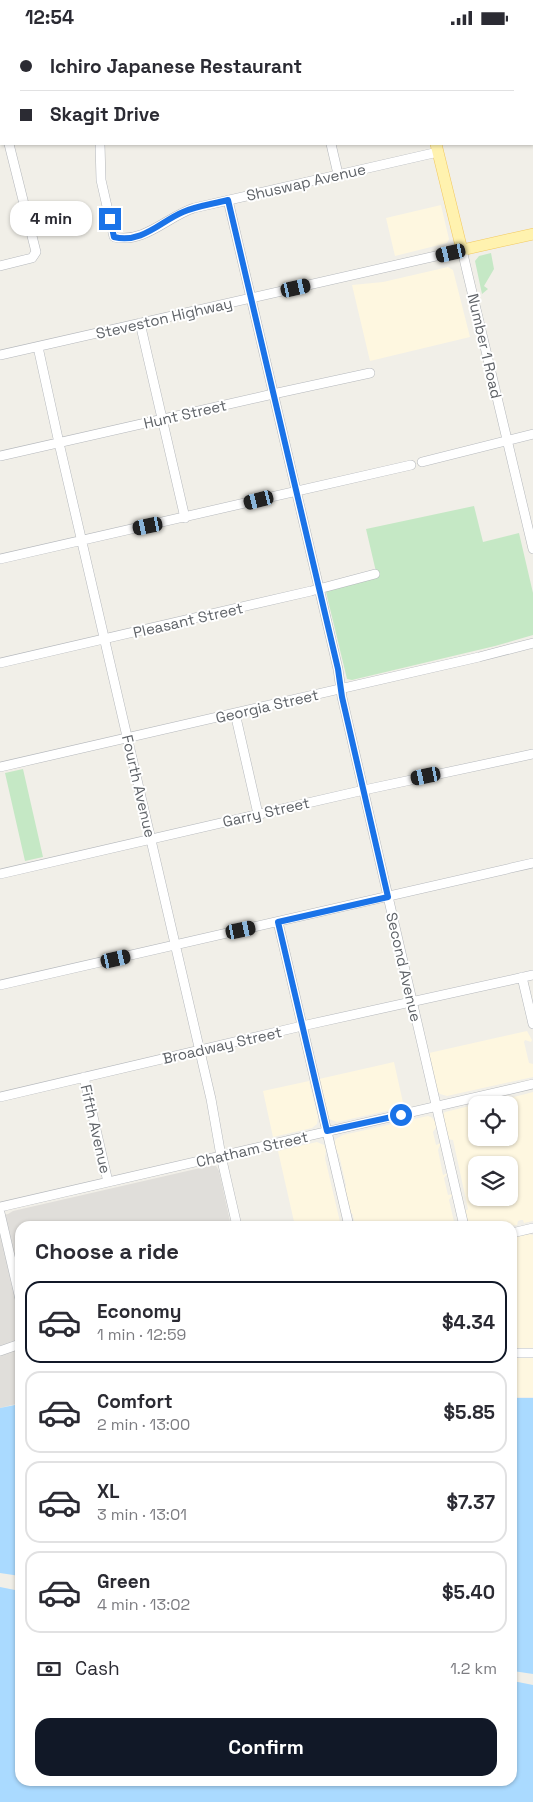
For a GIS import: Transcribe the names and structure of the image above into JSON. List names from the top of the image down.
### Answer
{
  "streets": {
    "main road": ["Steveston Highway", "Number 1 Road"],
    "street": [
      "Shuswap Avenue",
      "Hunt Street",
      "Pleasant Street",
      "Georgia Street",
      "Fourth Avenue",
      "Garry Street",
      "Second Avenue",
      "Broadway Street",
      "Fifth Avenue",
      "Chatham Street"
    ]
  },
  "crossings": [
    ["Shuswap Avenue", "Number 1 Road"],
    ["Shuswap Avenue", "Second Avenue"],
    ["Steveston Highway", "Number 1 Road"],
    ["Steveston Highway", "Fourth Avenue"],
    ["Steveston Highway", "Second Avenue"],
    ["Hunt Street", "Fourth Avenue"],
    ["Hunt Street", "Second Avenue"],
    ["Pleasant Street", "Fourth Avenue"],
    ["Pleasant Street", "Second Avenue"],
    ["Georgia Street", "Fourth Avenue"],
    ["Georgia Street", "Second Avenue"],
    ["Fourth Avenue", "Garry Street"],
    ["Fourth Avenue", "Broadway Street"],
    ["Fourth Avenue", "Chatham Street"],
    ["Garry Street", "Second Avenue"],
    ["Second Avenue", "Broadway Street"],
    ["Second Avenue", "Chatham Street"],
    ["Broadway Street", "Fifth Avenue"],
    ["Fifth Avenue", "Chatham Street"]
  ],
  "page": {
    "status": "12:54",
    "banner": ["Ichiro Japanese Restaurant", "Skagit Drive"],
    "bubble": "4 min",
    "heading": "Choose a ride",
    "list": [
      {
        "name": "Economy",
        "note": "1 min · 12:59",
        "value": "$4.34"
      },
      {
        "name": "Comfort",
        "note": "2 min · 13:00",
        "value": "$5.85"
      },
      {
        "name": "XL",
        "note": "3 min · 13:01",
        "value": "$7.37"
      },
      {
        "name": "Green",
        "note": "4 min · 13:02",
        "value": "$5.40"
      }
    ],
    "pay": ["Cash", "1.2 km"],
    "buttons": "Confirm"
  }
}
